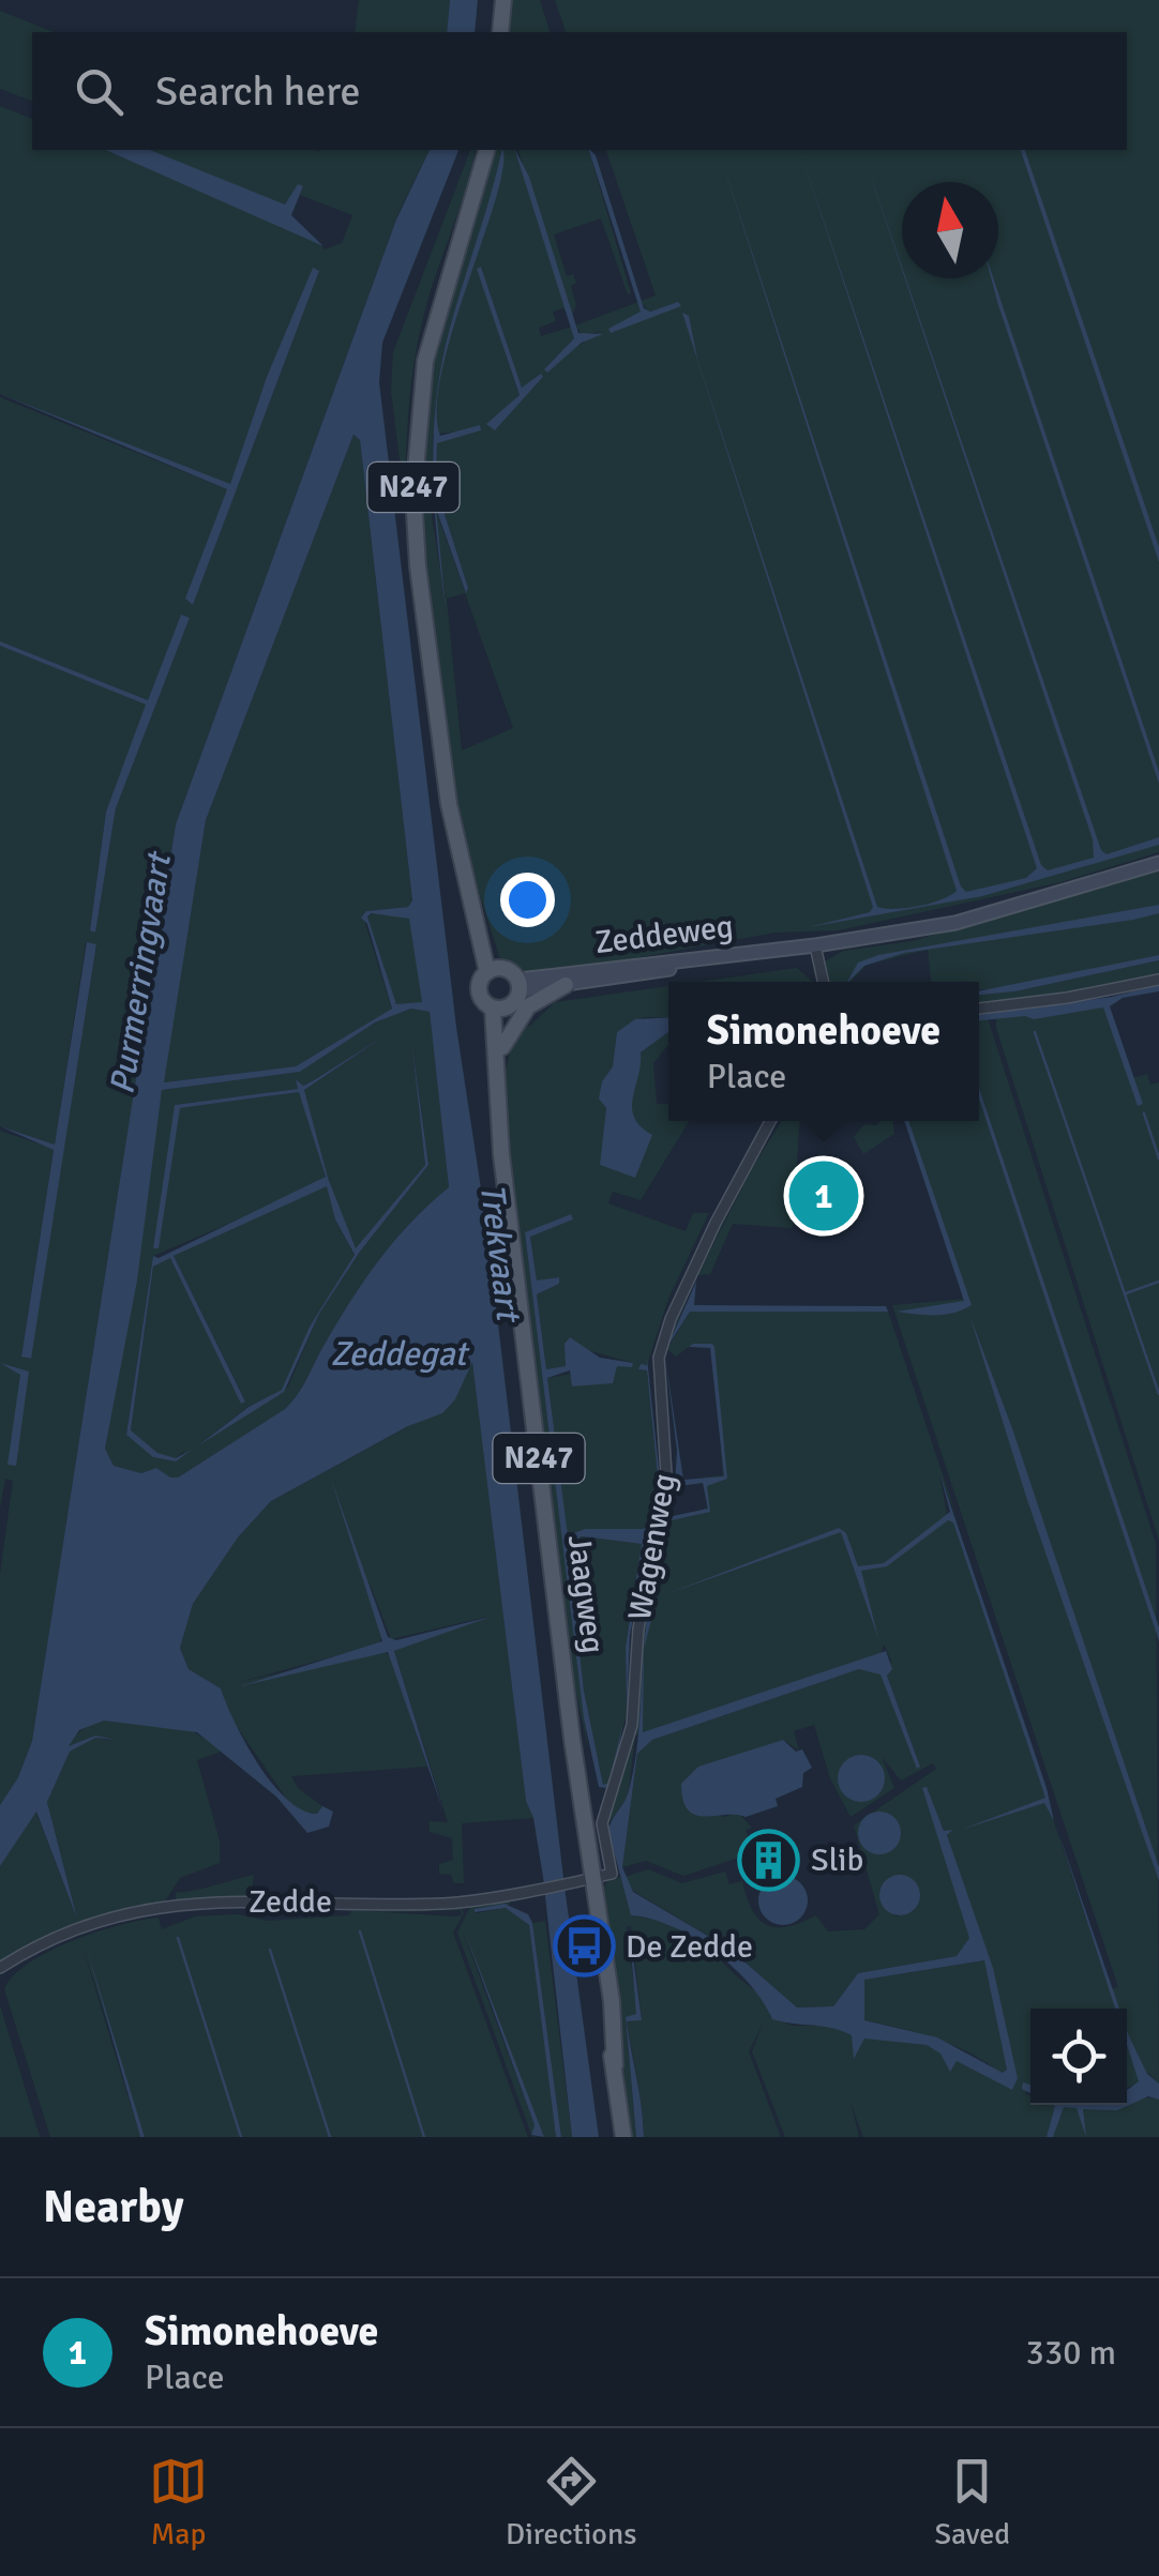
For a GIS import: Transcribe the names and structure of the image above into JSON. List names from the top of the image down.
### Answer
{
  "streets": {
    "main road": ["N247", "Zeddeweg", "Jaagweg"],
    "street": ["Wagenweg", "Zedde"]
  },
  "crossings": [
    ["N247", "Jaagweg"],
    ["N247", "Zedde"],
    ["Wagenweg", "Zedde"],
    ["Jaagweg", "Zedde"]
  ],
  "water": ["Purmerringvaart", "Trekvaart", "Zeddegat"],
  "places": {
    "building": ["Slib"],
    "bus stop": ["De Zedde"]
  },
  "north": "top",
  "page": {
    "search": "Search here",
    "popup": ["Simonehoeve", "Place"],
    "pins": "1",
    "heading": "Nearby",
    "list": [
      {
        "mark": "1",
        "name": "Simonehoeve",
        "note": "Place",
        "value": "330 m"
      }
    ],
    "nav": ["Map", "Directions", "Saved"]
  }
}
